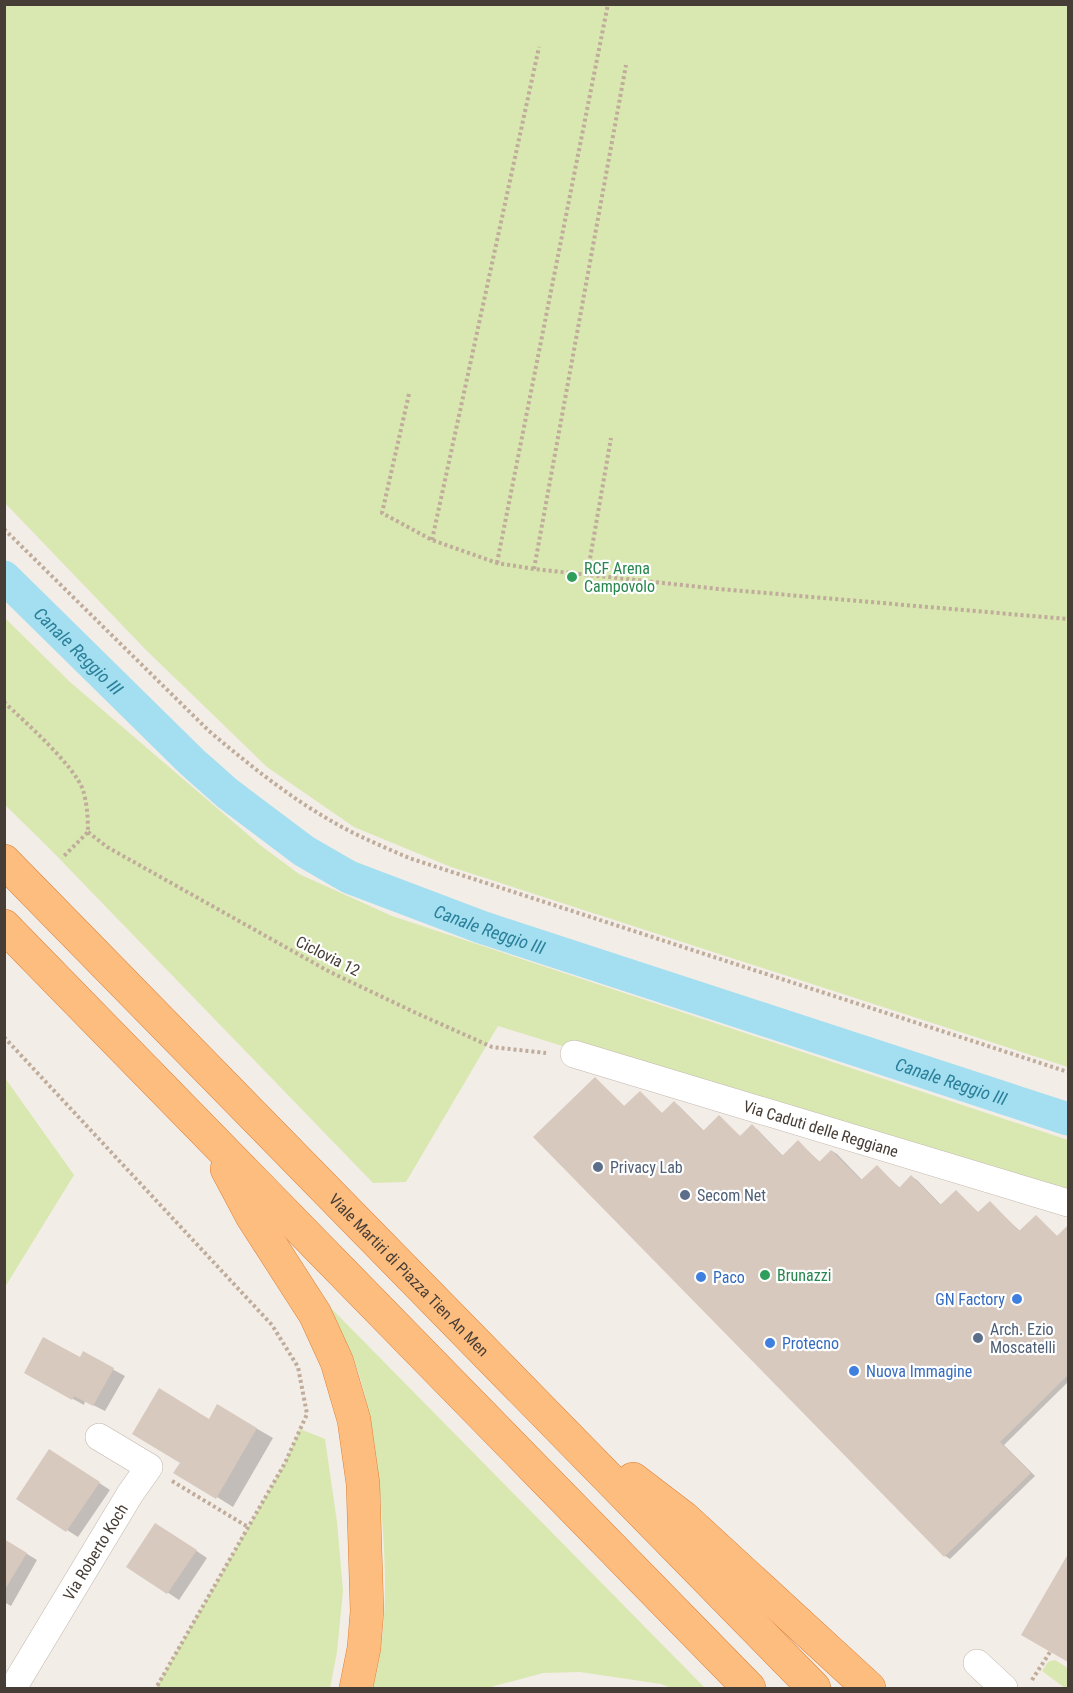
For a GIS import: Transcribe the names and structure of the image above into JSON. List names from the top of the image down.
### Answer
{
  "streets": {
    "highway": ["Viale Martiri di Piazza Tien An Men"],
    "street": ["Via Caduti delle Reggiane", "Via Roberto Koch"],
    "path": ["Ciclovia 12"]
  },
  "crossings": [
    ["Ciclovia 12", "Via Caduti delle Reggiane"]
  ],
  "water": ["Canale Reggio III"],
  "places": [
    "RCF Arena Campovolo",
    "Privacy Lab",
    "Secom Net",
    "Brunazzi",
    "Paco",
    "GN Factory",
    "Arch. Ezio Moscatelli",
    "Protecno",
    "Nuova Immagine"
  ]
}
